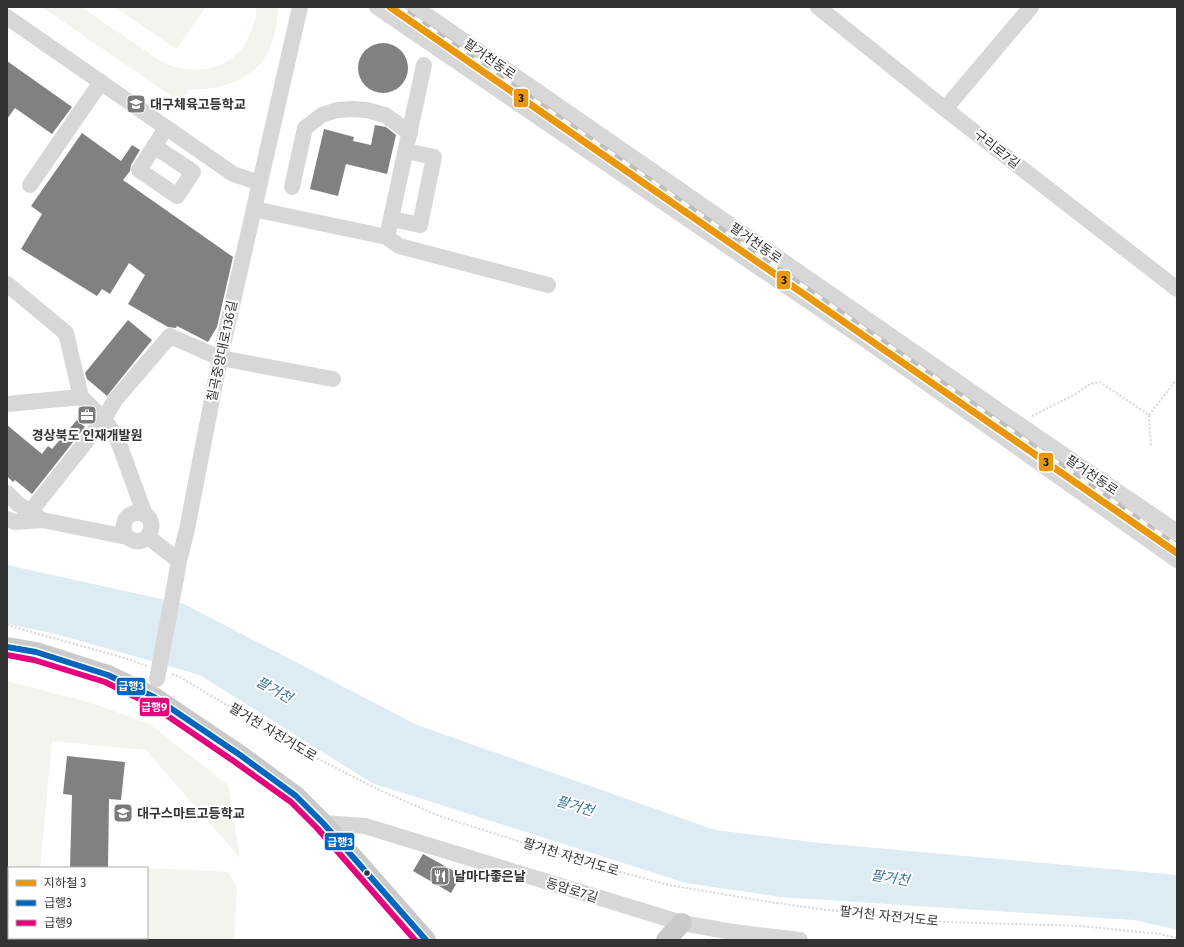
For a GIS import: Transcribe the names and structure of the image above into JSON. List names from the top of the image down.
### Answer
{
  "streets": {
    "street": [
      "팔거천동로",
      "구리로7길",
      "칠곡중앙대로136길",
      "동암로7길"
    ],
    "path": ["팔거천 자전거도로"]
  },
  "water": ["팔거천"],
  "places": {
    "school or university": ["대구체육고등학교", "대구스마트고등학교"],
    "office": ["경상북도 인재개발원"],
    "restaurant": ["날마다좋은날"]
  },
  "lines": ["metro line 3", "transit line 급행3", "transit line 급행9"],
  "legend": ["지하철 3", "급행3", "급행9"]
}
